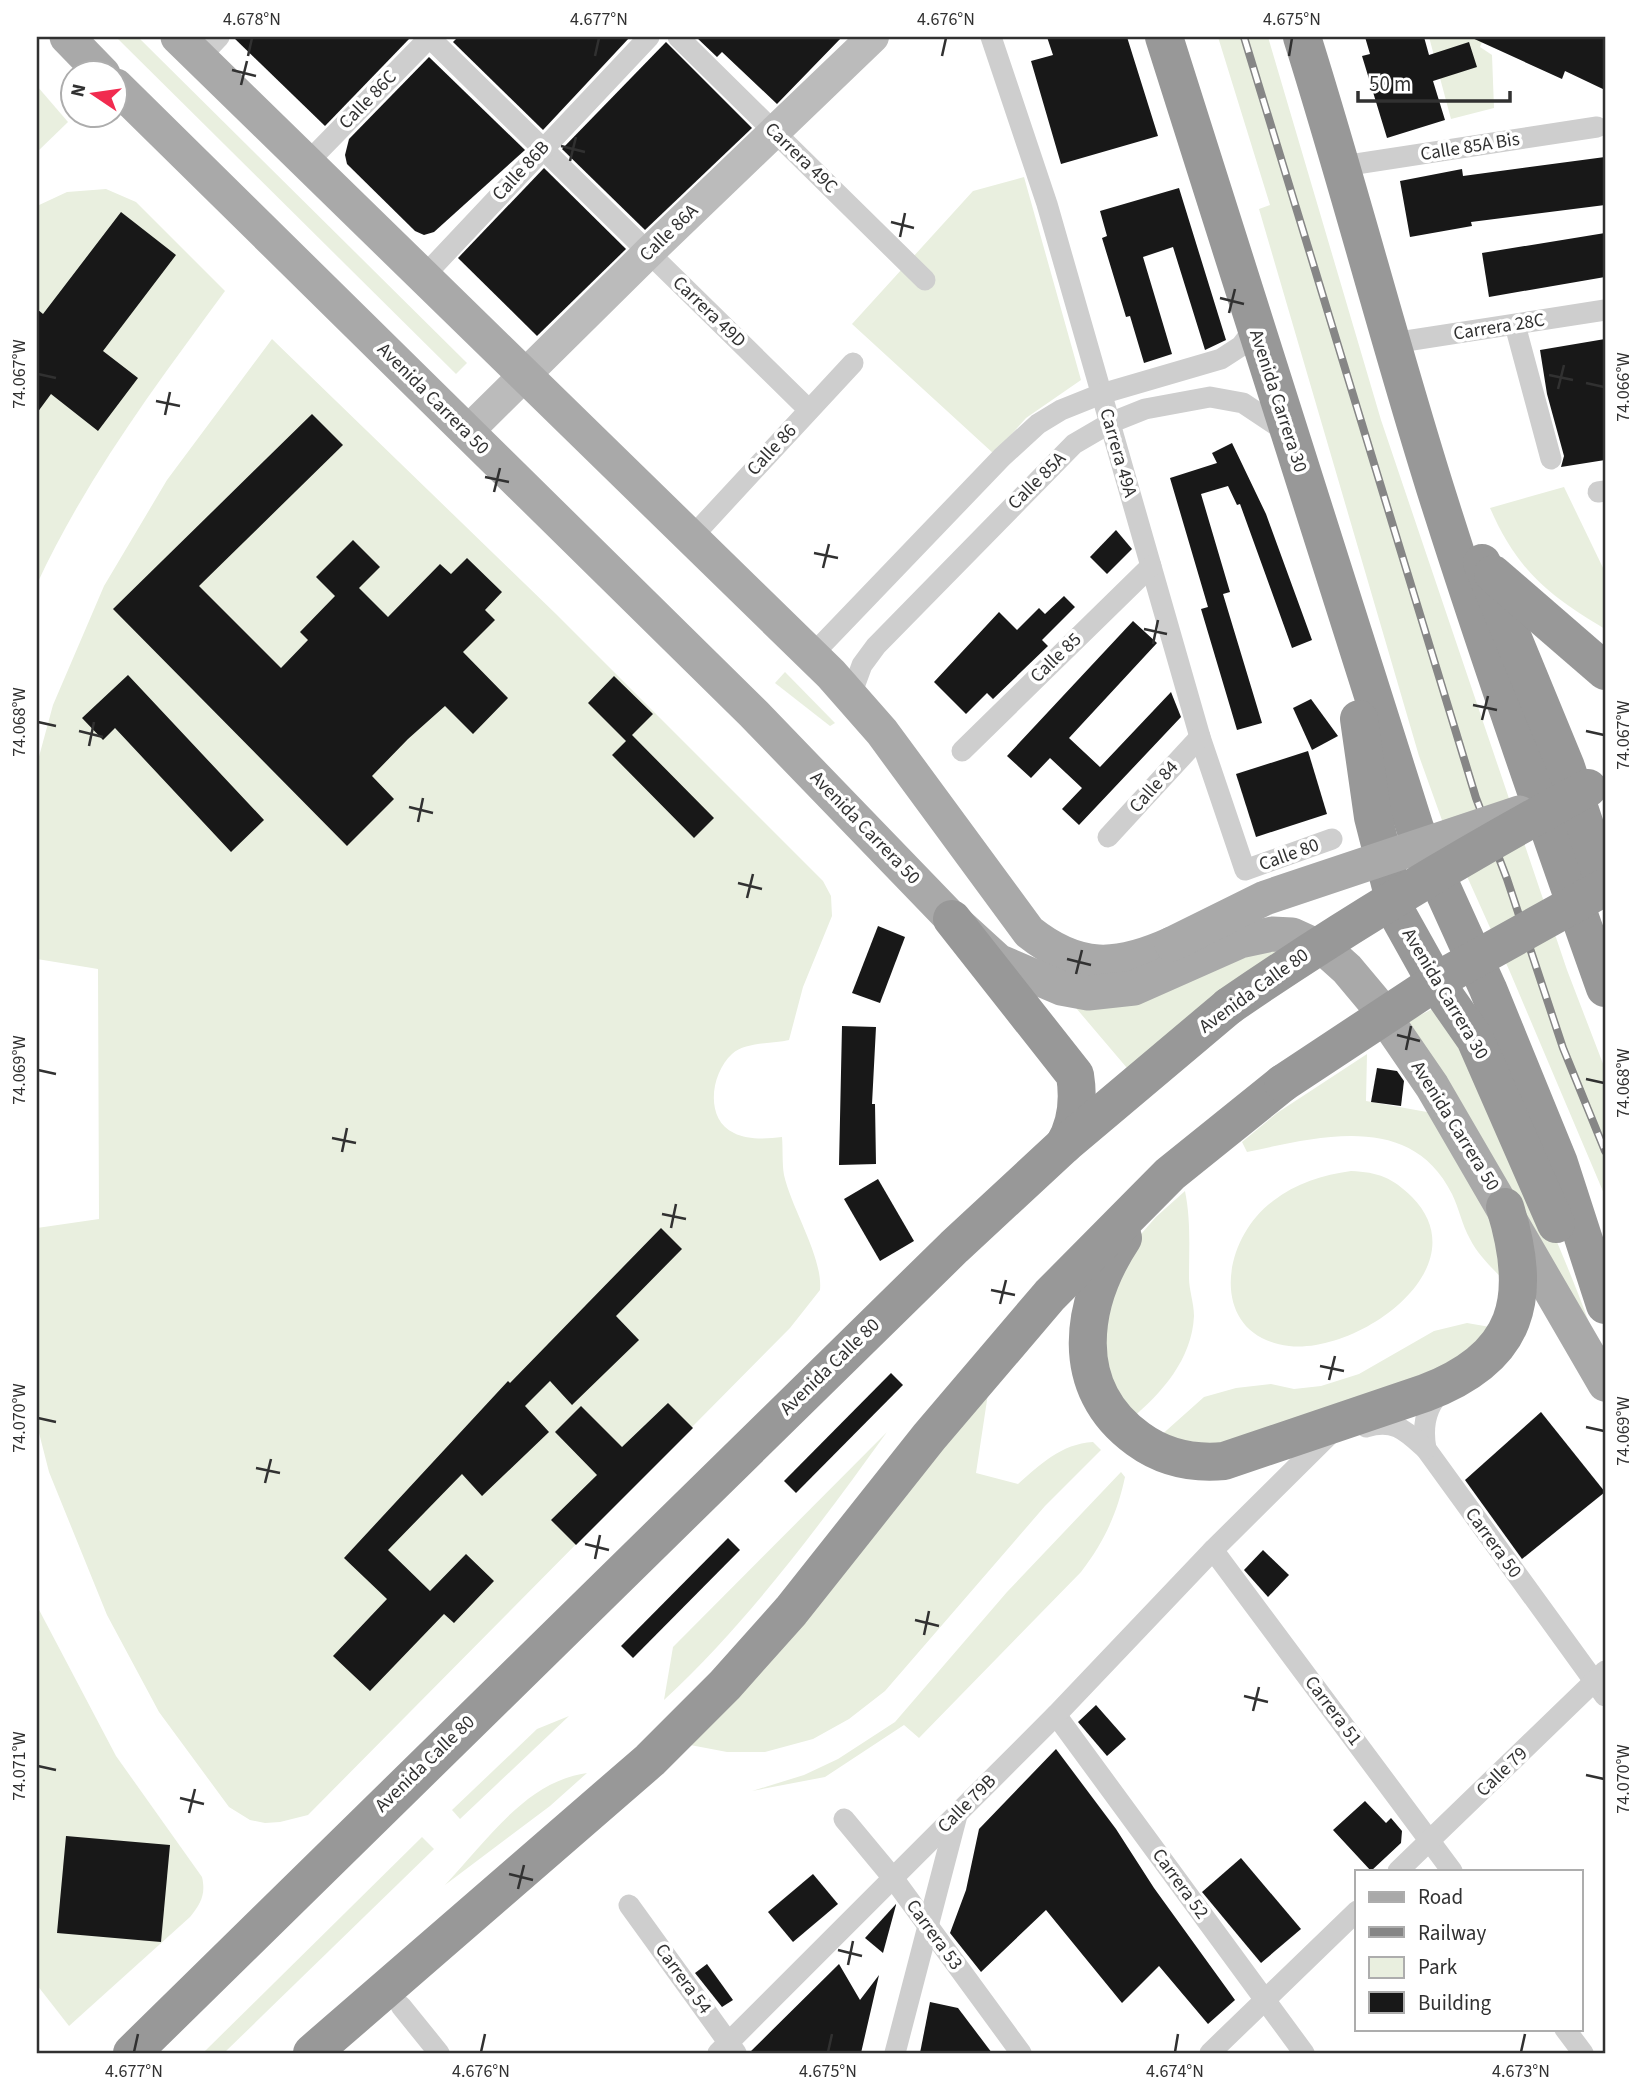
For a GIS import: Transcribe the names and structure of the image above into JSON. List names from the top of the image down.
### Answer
{
  "streets": {
    "highway": ["Avenida Carrera 30", "Avenida Calle 80"],
    "main road": ["Avenida Carrera 50"],
    "street": [
      "Calle 86C",
      "Calle 85A Bis",
      "Carrera 49C",
      "Calle 86B",
      "Calle 86A",
      "Carrera 49D",
      "Carrera 28C",
      "Calle 86",
      "Carrera 49A",
      "Calle 85A",
      "Calle 85",
      "Calle 84",
      "Calle 80",
      "Carrera 50",
      "Carrera 51",
      "Calle 79",
      "Calle 79B",
      "Carrera 52",
      "Carrera 53",
      "Carrera 54"
    ]
  },
  "crossings": [
    ["Calle 86C", "Carrera 49D"],
    ["Carrera 49C", "Calle 86A"],
    ["Calle 86B", "Carrera 49D"],
    ["Calle 86A", "Carrera 49D"],
    ["Calle 86A", "Avenida Carrera 50"],
    ["Carrera 49D", "Calle 86"],
    ["Avenida Carrera 30", "Calle 85A"],
    ["Carrera 49A", "Calle 85A"],
    ["Carrera 49A", "Calle 85"],
    ["Carrera 49A", "Calle 84"],
    ["Carrera 49A", "Calle 80"],
    ["Carrera 50", "Calle 79"],
    ["Carrera 50", "Calle 79B"],
    ["Carrera 51", "Calle 79"],
    ["Carrera 51", "Calle 79B"],
    ["Calle 79B", "Carrera 52"],
    ["Calle 79B", "Carrera 53"],
    ["Calle 79B", "Carrera 54"]
  ],
  "legend": [
    "Road",
    "Railway",
    "Park",
    "Building"
  ],
  "scale_bar": "50 m",
  "north": "left",
  "coordinates": [
    "4.678°N",
    "4.677°N",
    "4.676°N",
    "4.675°N",
    "74.067°W",
    "74.066°W",
    "74.068°W",
    "74.069°W",
    "74.070°W",
    "74.071°W",
    "4.674°N",
    "4.673°N"
  ]
}
